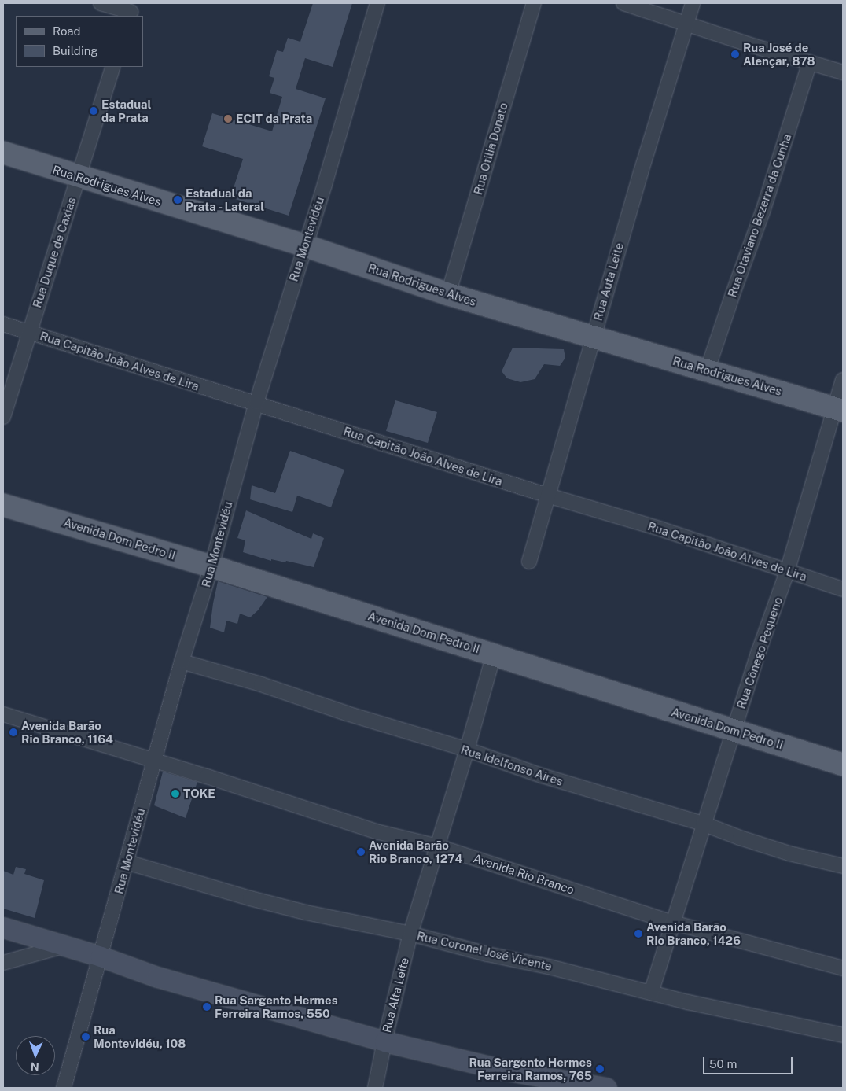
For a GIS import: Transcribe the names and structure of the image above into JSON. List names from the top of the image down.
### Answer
{
  "streets": {
    "main road": ["Rua Rodrigues Alves", "Avenida Dom Pedro II"],
    "street": [
      "Rua Otilia Donato",
      "Rua Otaviano Bezerra da Cunha",
      "Rua Montevidéu",
      "Rua Duque de Caxias",
      "Rua Auta Leite",
      "Rua Capitão João Alves de Lira",
      "Rua Cônego Pequeno",
      "Rua Idelfonso Aires",
      "Avenida Rio Branco",
      "Rua Coronel José Vicente",
      "Rua Alta Leite"
    ]
  },
  "crossings": [
    ["Rua Otilia Donato", "Rua Rodrigues Alves"],
    ["Rua Rodrigues Alves", "Rua Otaviano Bezerra da Cunha"],
    ["Rua Rodrigues Alves", "Rua Montevidéu"],
    ["Rua Rodrigues Alves", "Rua Duque de Caxias"],
    ["Rua Rodrigues Alves", "Rua Auta Leite"],
    ["Rua Rodrigues Alves", "Rua Cônego Pequeno"],
    ["Rua Montevidéu", "Rua Capitão João Alves de Lira"],
    ["Rua Montevidéu", "Avenida Dom Pedro II"],
    ["Rua Montevidéu", "Rua Idelfonso Aires"],
    ["Rua Montevidéu", "Avenida Rio Branco"],
    ["Rua Montevidéu", "Rua Coronel José Vicente"],
    ["Rua Duque de Caxias", "Rua Capitão João Alves de Lira"],
    ["Rua Auta Leite", "Rua Capitão João Alves de Lira"],
    ["Rua Capitão João Alves de Lira", "Rua Cônego Pequeno"],
    ["Avenida Dom Pedro II", "Rua Cônego Pequeno"],
    ["Avenida Dom Pedro II", "Rua Alta Leite"],
    ["Rua Cônego Pequeno", "Rua Idelfonso Aires"],
    ["Rua Cônego Pequeno", "Avenida Rio Branco"],
    ["Rua Cônego Pequeno", "Rua Coronel José Vicente"],
    ["Rua Idelfonso Aires", "Rua Alta Leite"],
    ["Avenida Rio Branco", "Rua Alta Leite"],
    ["Rua Coronel José Vicente", "Rua Alta Leite"]
  ],
  "places": [
    "Rua José de Alençar, 878",
    "Estadual da Prata",
    "ECIT da Prata",
    "Estadual da Prata - Lateral",
    "Avenida Barão Rio Branco, 1164",
    "TOKE",
    "Avenida Barão Rio Branco, 1274",
    "Avenida Barão Rio Branco, 1426",
    "Rua Sargento Hermes Ferreira Ramos, 550",
    "Rua Montevidéu, 108",
    "Rua Sargento Hermes Ferreira Ramos, 765"
  ],
  "legend": ["Road", "Building"],
  "scale_bar": "50 m",
  "north": "bottom"
}
